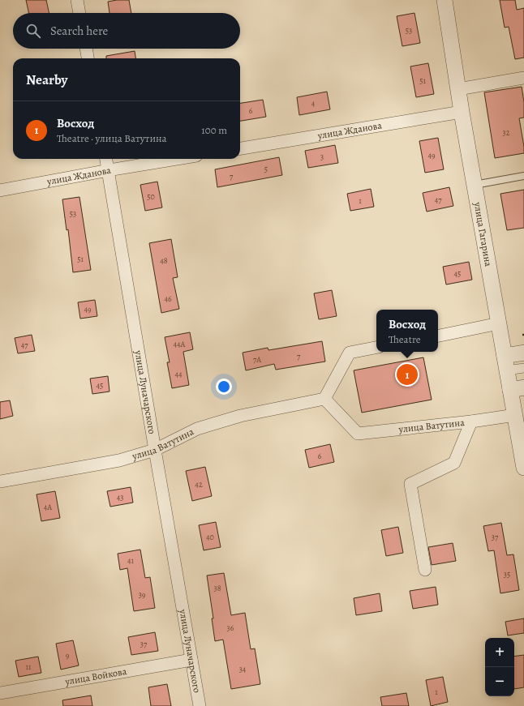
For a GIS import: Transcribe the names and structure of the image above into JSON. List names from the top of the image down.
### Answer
{
  "streets": {
    "street": [
      "улица Жданова",
      "улица Гагарина",
      "улица Луначарского",
      "улица Ватутина",
      "улица Войкова"
    ]
  },
  "crossings": [
    ["улица Жданова", "улица Гагарина"],
    ["улица Жданова", "улица Луначарского"],
    ["улица Гагарина", "улица Ватутина"],
    ["улица Луначарского", "улица Ватутина"],
    ["улица Луначарского", "улица Войкова"]
  ],
  "house_numbers": [
    "53",
    "51",
    "4",
    "6",
    "32",
    "49",
    "3",
    "5",
    "7",
    "50",
    "47",
    "1",
    "53",
    "51",
    "48",
    "45",
    "46",
    "49",
    "44А",
    "47",
    "7",
    "7А",
    "44",
    "45",
    "6",
    "42",
    "43",
    "4А",
    "40",
    "37",
    "41",
    "35",
    "38",
    "39",
    "36",
    "37",
    "9",
    "11",
    "34",
    "1"
  ],
  "page": {
    "search": "Search here",
    "heading": "Nearby",
    "list": [
      {
        "mark": "1",
        "name": "Восход",
        "note": "Theatre · улица Ватутина",
        "value": "100 m"
      }
    ],
    "popup": ["Восход", "Theatre"],
    "pins": "1",
    "map_buttons": ["+", "−"]
  }
}
